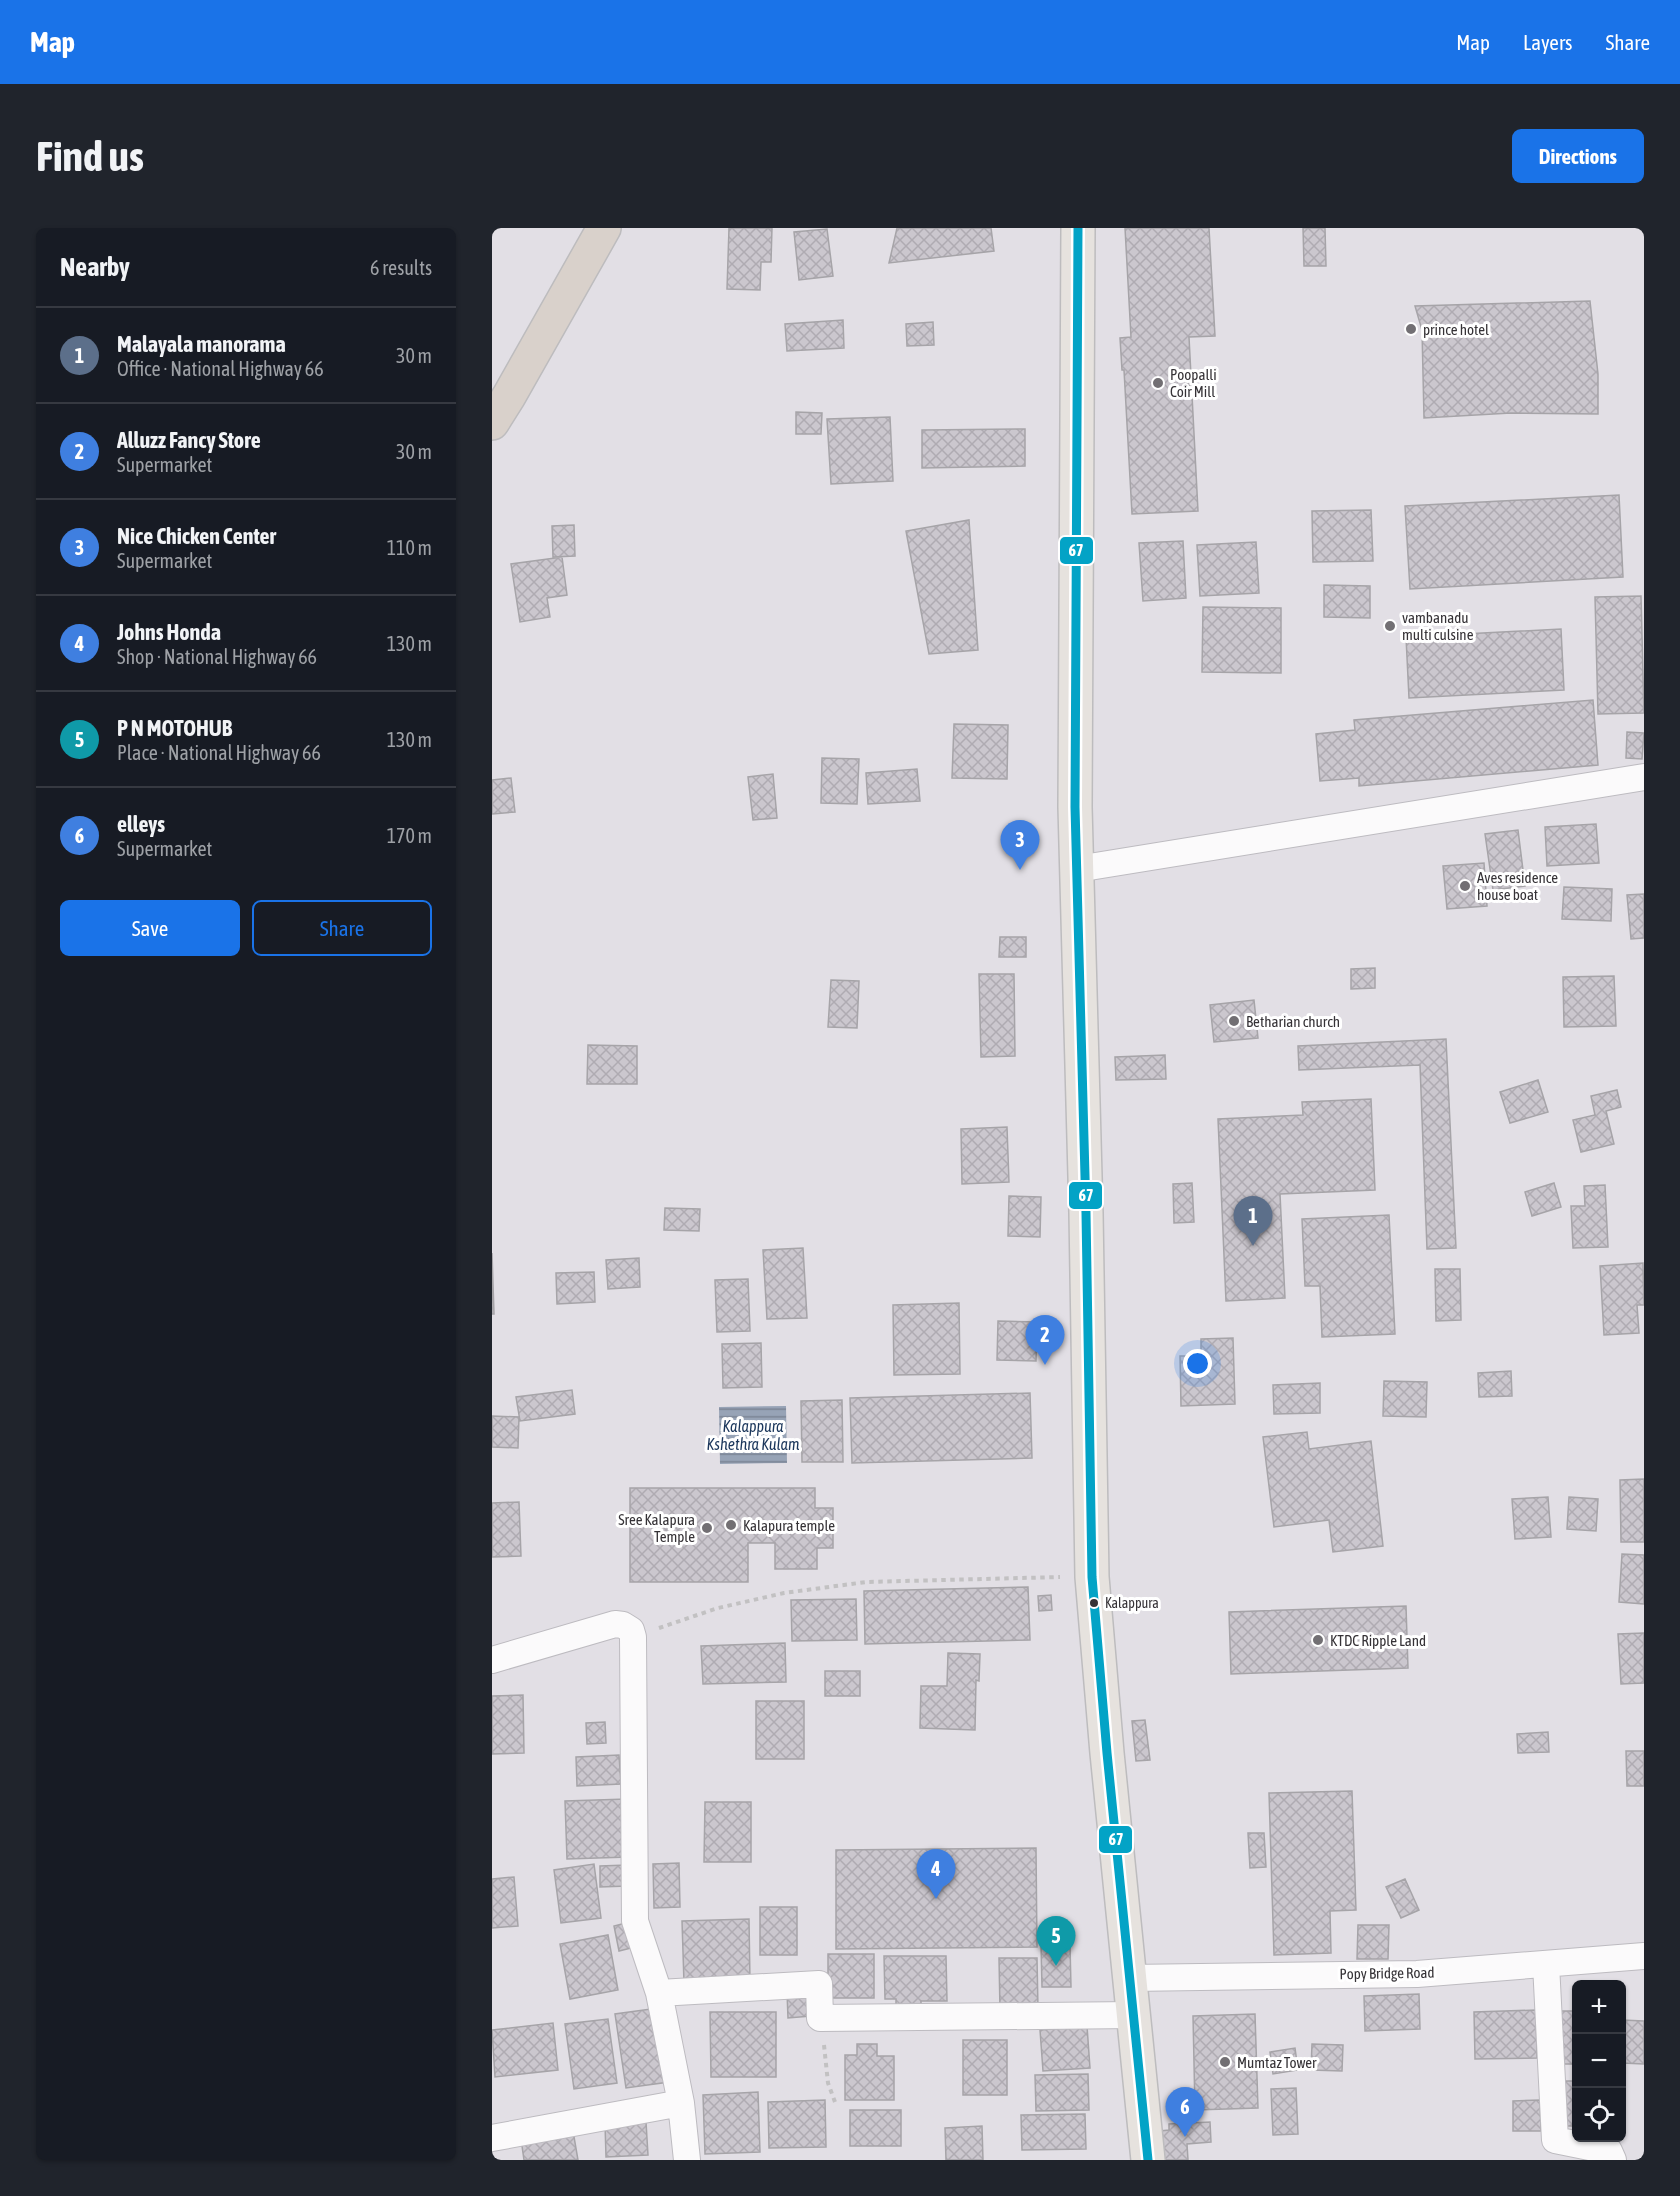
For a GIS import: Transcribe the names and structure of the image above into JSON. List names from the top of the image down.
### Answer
{
  "streets": {
    "street": ["Popy Bridge Road"]
  },
  "water": ["Kalappura Kshethra Kulam"],
  "places": [
    "prince hotel",
    "Poopalli Coir Mill",
    "vambanadu multi culsine",
    "Aves residence house boat",
    "Betharian church",
    "Kalapura temple",
    "Sree Kalapura Temple",
    "Kalappura",
    "KTDC Ripple Land",
    "Mumtaz Tower"
  ],
  "lines": ["transit line 67"],
  "page": {
    "header": "Map",
    "nav": ["Map", "Layers", "Share"],
    "buttons": [
      "Directions",
      ["Save", "Share"]
    ],
    "title": "Find us",
    "heading": ["Nearby", "6 results"],
    "list": [
      {
        "mark": "1",
        "name": "Malayala manorama",
        "note": "Office · National Highway 66",
        "value": "30 m"
      },
      {
        "mark": "2",
        "name": "Alluzz Fancy Store",
        "note": "Supermarket",
        "value": "30 m"
      },
      {
        "mark": "3",
        "name": "Nice Chicken Center",
        "note": "Supermarket",
        "value": "110 m"
      },
      {
        "mark": "4",
        "name": "Johns Honda",
        "note": "Shop · National Highway 66",
        "value": "130 m"
      },
      {
        "mark": "5",
        "name": "P N MOTOHUB",
        "note": "Place · National Highway 66",
        "value": "130 m"
      },
      {
        "mark": "6",
        "name": "elleys",
        "note": "Supermarket",
        "value": "170 m"
      }
    ],
    "pins": [
      "3",
      "1",
      "2",
      "4",
      "5",
      "6"
    ],
    "map_buttons": ["+", "−"]
  }
}
